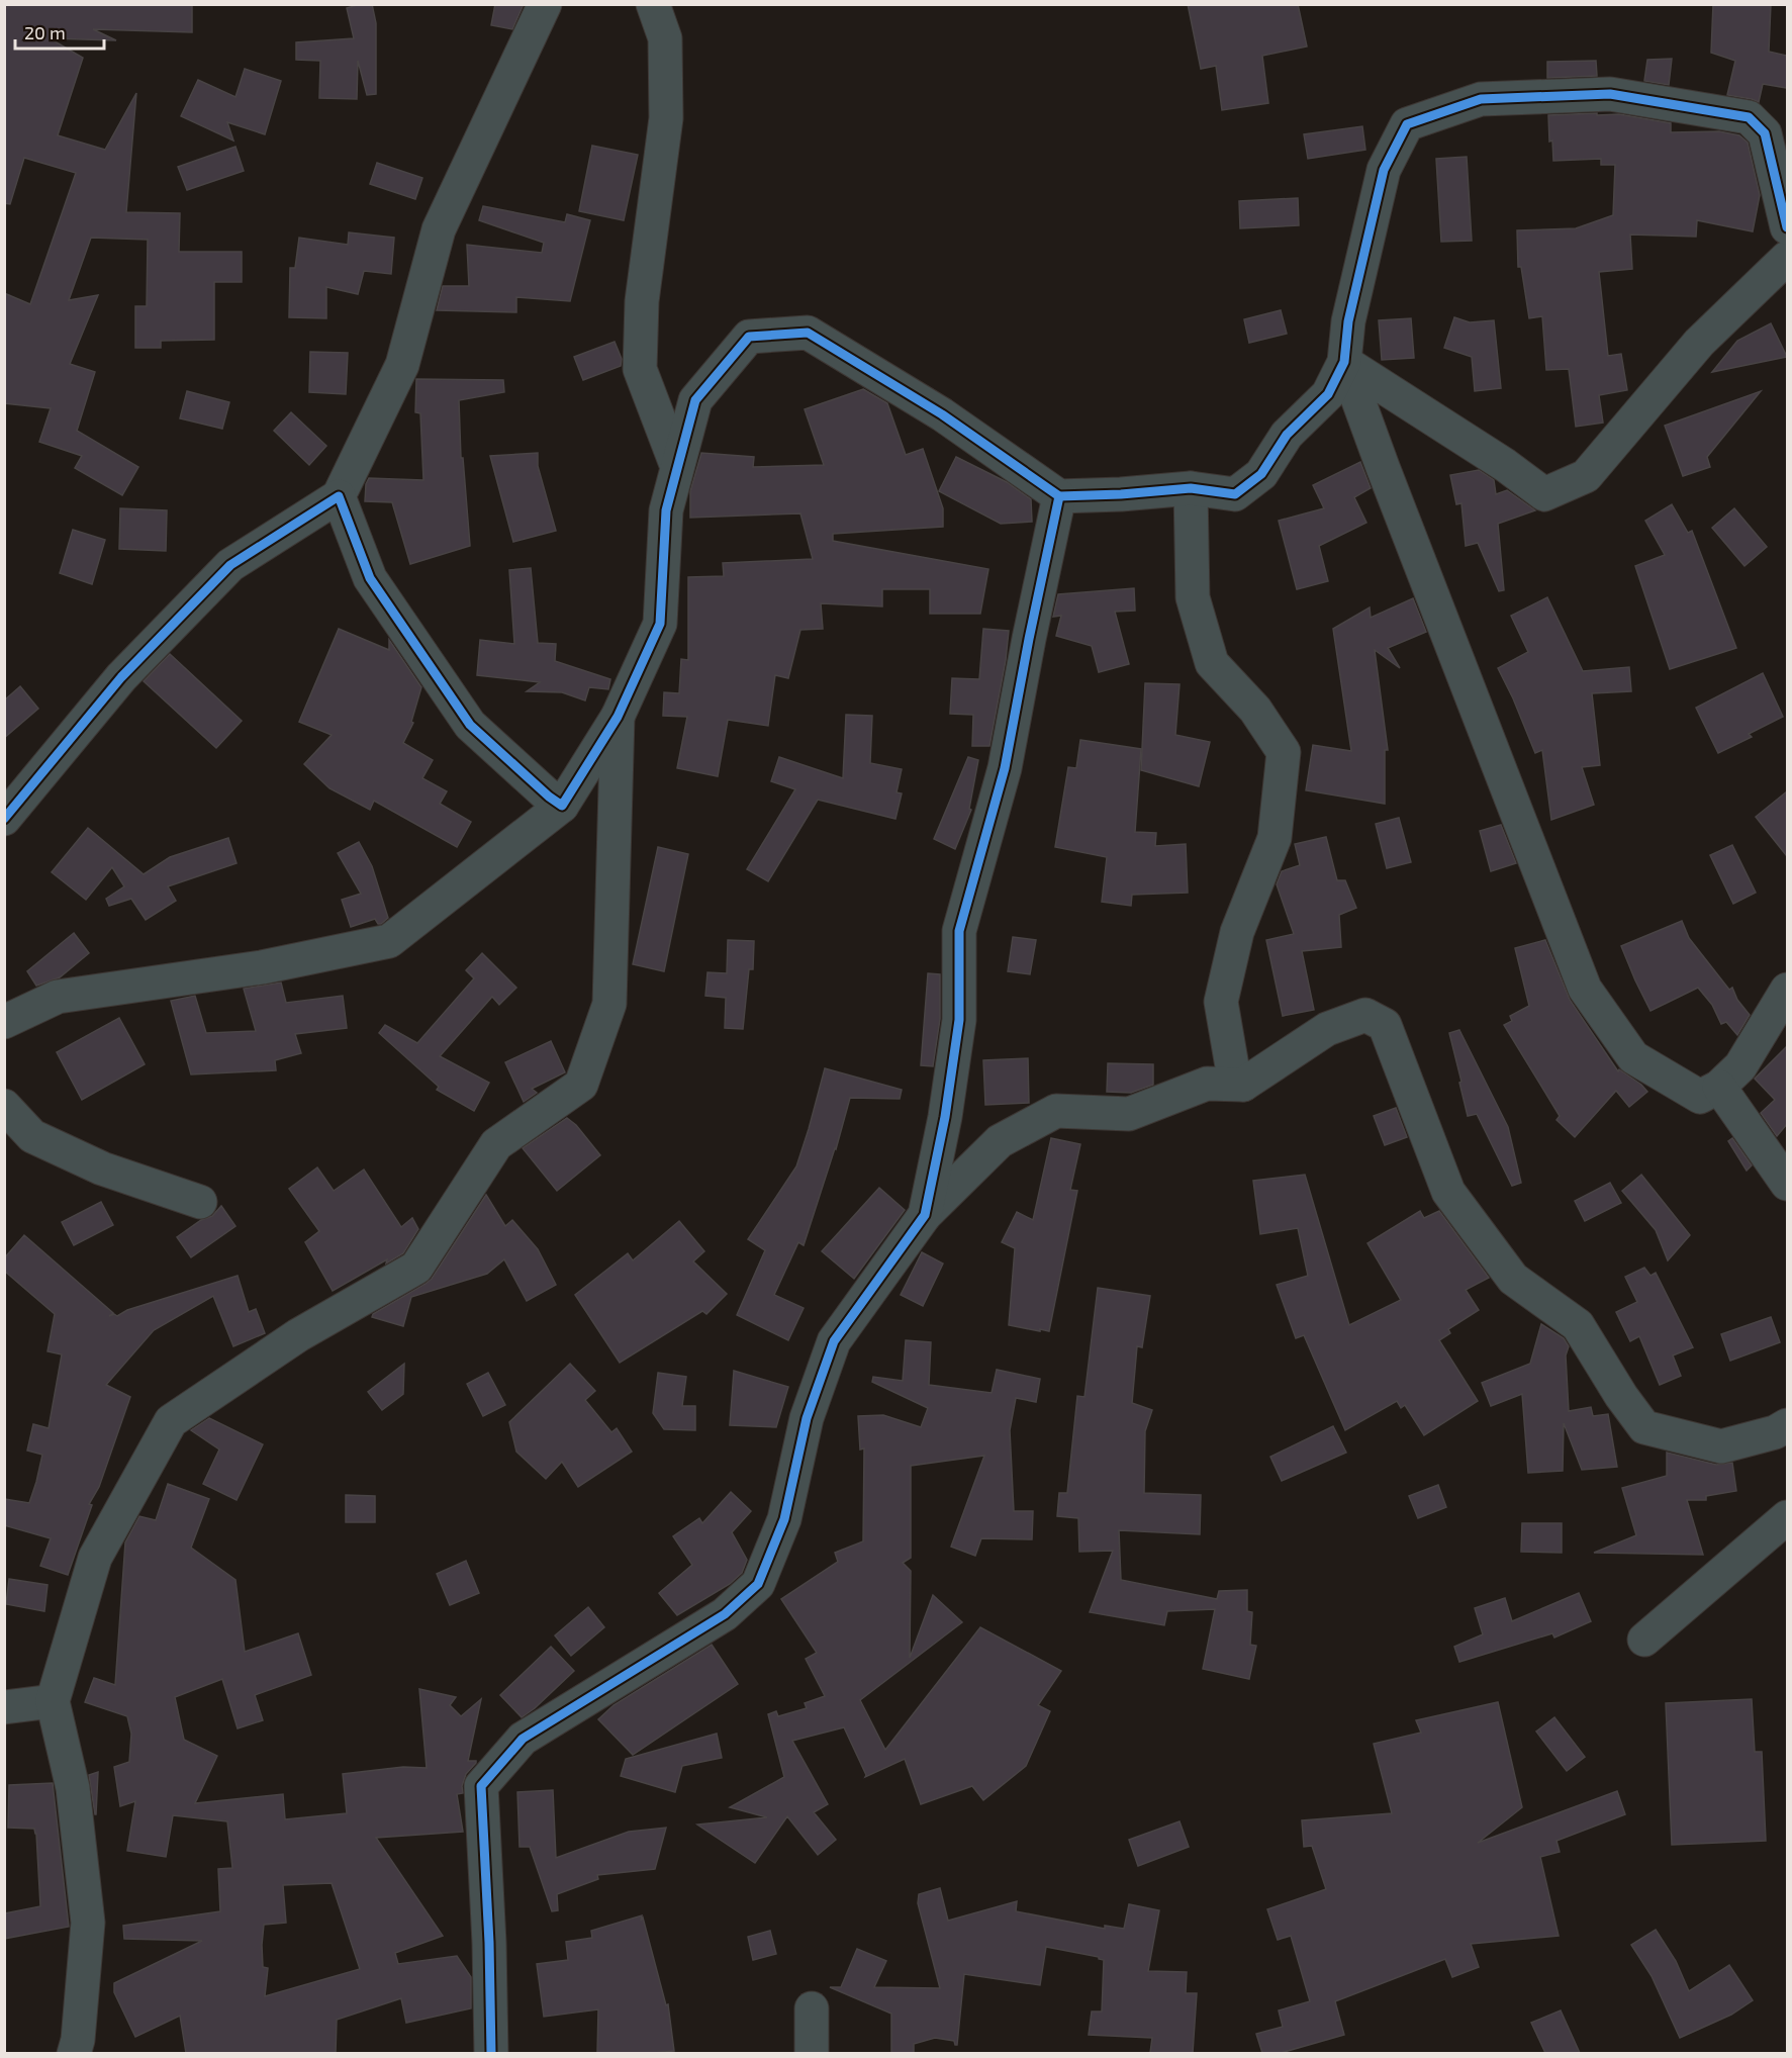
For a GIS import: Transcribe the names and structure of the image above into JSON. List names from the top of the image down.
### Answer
{
  "scale_bar": "20 m"
}
